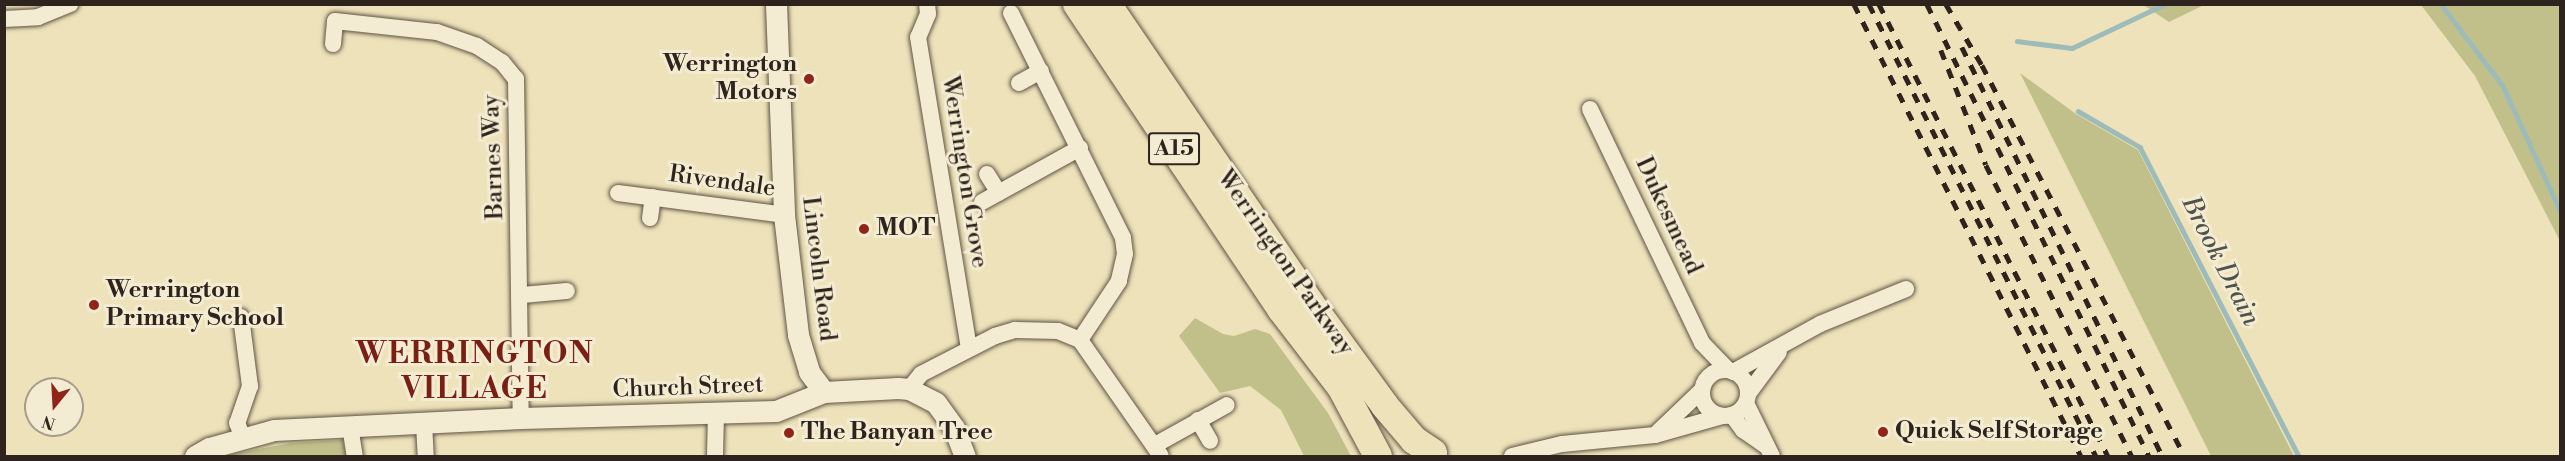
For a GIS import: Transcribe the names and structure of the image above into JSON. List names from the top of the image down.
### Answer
{
  "streets": {
    "highway": ["A15", "Werrington Parkway"],
    "street": [
      "Barnes Way",
      "Werrington Grove",
      "Rivendale",
      "Dukesmead",
      "Lincoln Road",
      "Church Street"
    ]
  },
  "crossings": [
    ["Barnes Way", "Church Street"],
    ["Rivendale", "Lincoln Road"],
    ["Lincoln Road", "Church Street"]
  ],
  "districts": ["WERRINGTON VILLAGE"],
  "water": ["Brook Drain"],
  "places": [
    "Werrington Motors",
    "MOT",
    "Werrington Primary School",
    "Quick Self Storage",
    "The Banyan Tree"
  ],
  "north": "bottom"
}
